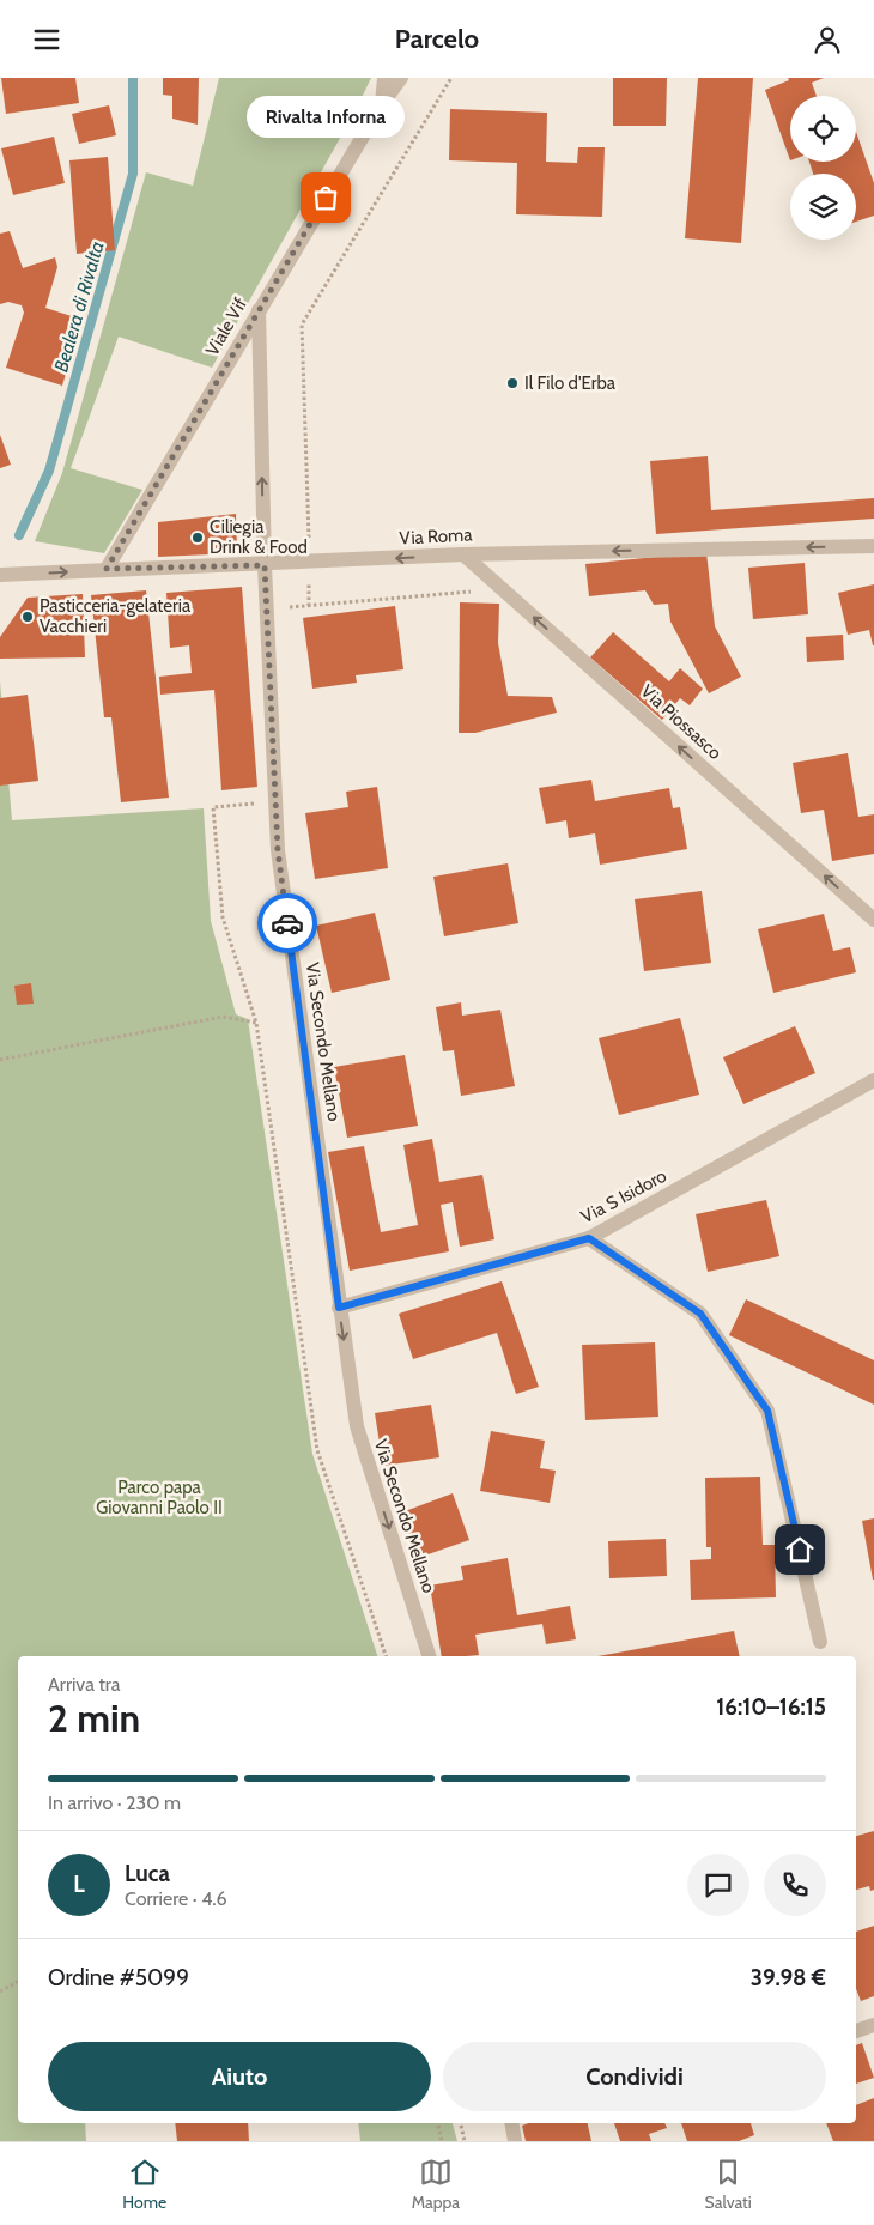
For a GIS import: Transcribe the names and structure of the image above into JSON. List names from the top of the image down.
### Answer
{
  "streets": {
    "street": [
      "Viale Vif",
      "Via Roma",
      "Via Piossasco",
      "Via Secondo Mellano",
      "Via S Isidoro"
    ]
  },
  "crossings": [
    ["Viale Vif", "Via Roma"],
    ["Viale Vif", "Via Secondo Mellano"],
    ["Via Roma", "Via Piossasco"],
    ["Via Roma", "Via Secondo Mellano"],
    ["Via Secondo Mellano", "Via S Isidoro"]
  ],
  "one_way": ["Via Piossasco"],
  "water": ["Bealera di Rivalta"],
  "parks": ["Parco papa Giovanni Paolo II"],
  "places": [
    "Rivalta Inforna",
    "Il Filo d'Erba",
    "Ciliegia Drink & Food",
    "Pasticceria-gelateria Vacchieri"
  ],
  "page": {
    "header": "Parcelo",
    "bubble": "Rivalta Inforna",
    "heading": ["2 min", "Arriva tra", "16:10–16:15"],
    "panel": [
      "Luca",
      "Corriere · 4.6",
      "Ordine #5099",
      "39.98 €"
    ],
    "bar": "In arrivo · 230 m",
    "round": "L",
    "buttons": ["Aiuto", "Condividi"],
    "tabs": ["Home", "Mappa", "Salvati"]
  }
}
